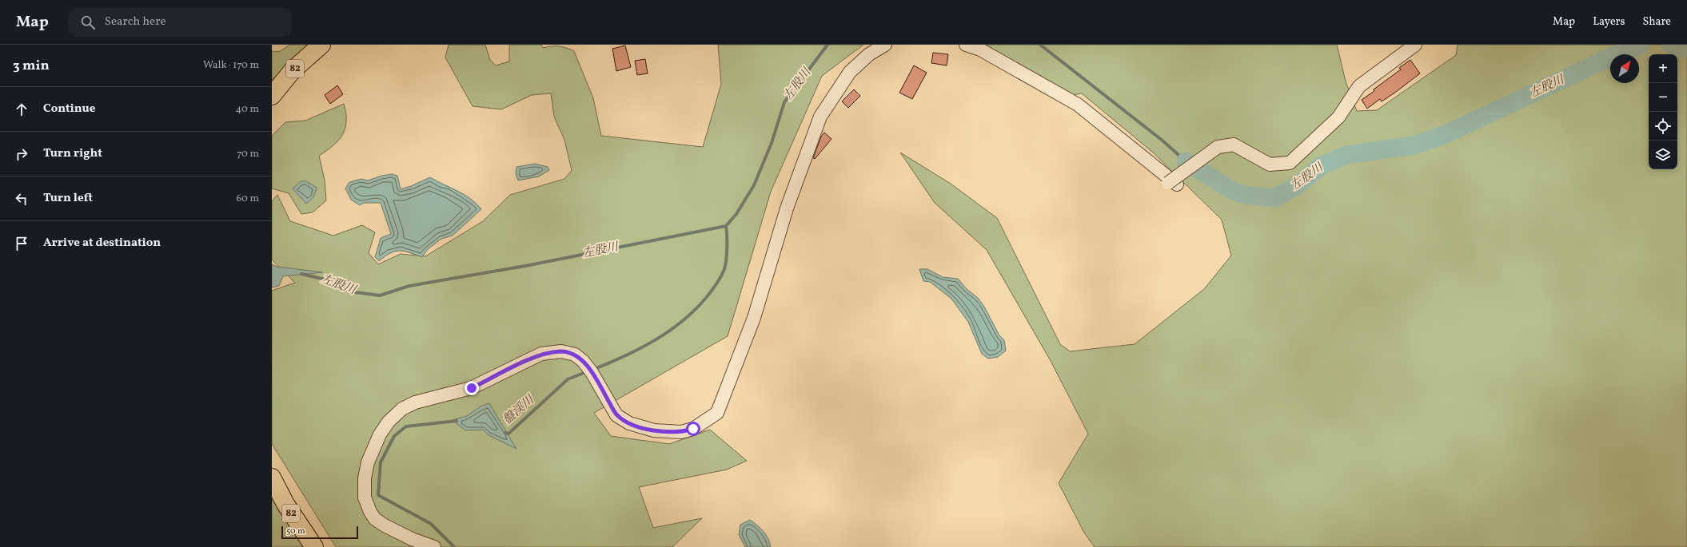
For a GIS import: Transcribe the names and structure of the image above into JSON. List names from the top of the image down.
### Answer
{
  "streets": {
    "main road": ["82"]
  },
  "water": ["左股川", "盤渓川"],
  "scale_bar": "50 m",
  "north": "top right",
  "page": {
    "header": "Map",
    "search": "Search here",
    "nav": ["Map", "Layers", "Share"],
    "heading": ["3 min", "Walk · 170 m"],
    "map_buttons": ["+", "−"],
    "list": [
      ["Continue", "40 m"],
      ["Turn right", "70 m"],
      ["Turn left", "60 m"],
      "Arrive at destination"
    ],
    "scale": "50 m"
  }
}
